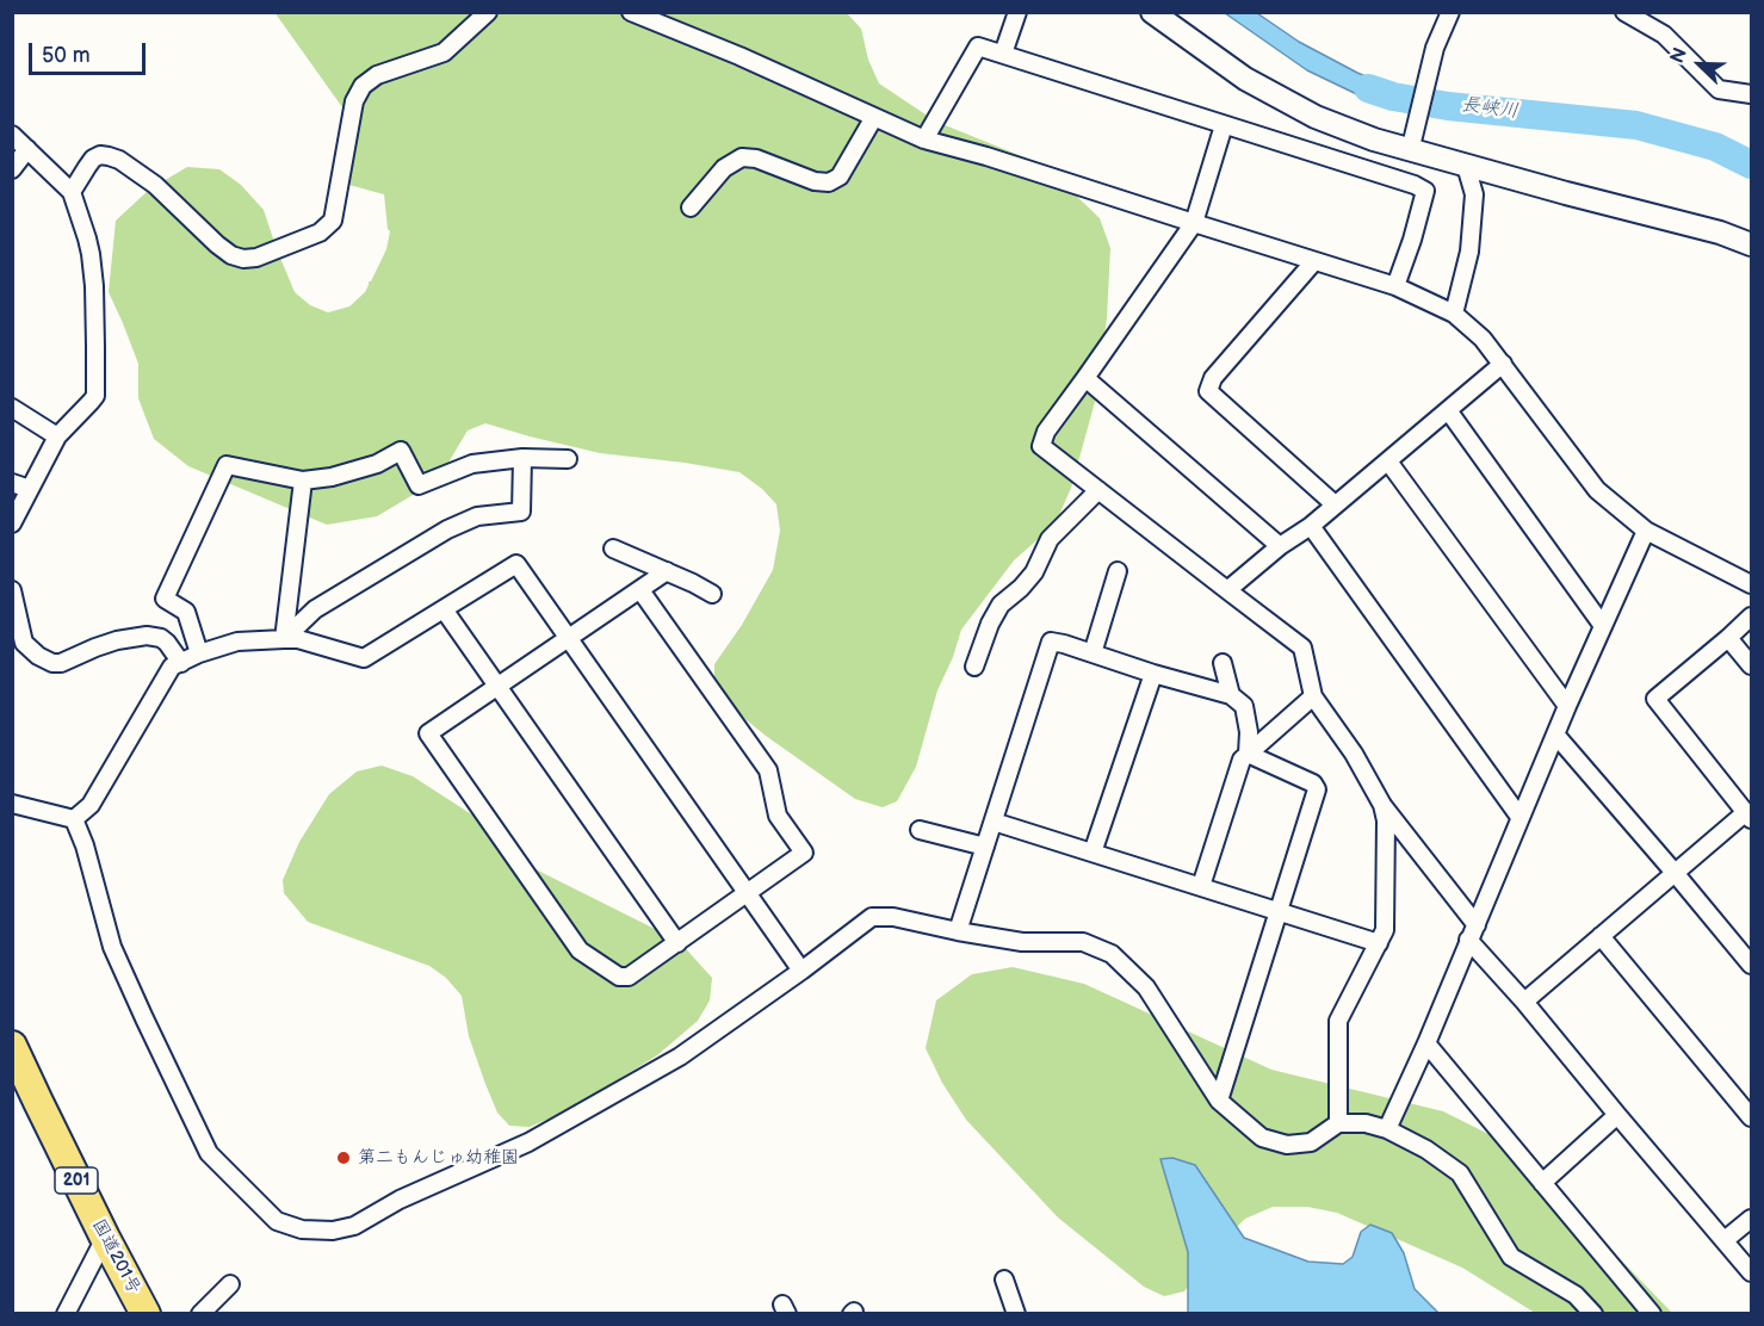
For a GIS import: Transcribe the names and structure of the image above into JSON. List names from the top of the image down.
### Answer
{
  "streets": {
    "highway": ["201", "国道201号"]
  },
  "water": ["長峡川"],
  "places": ["第二もんじゅ幼稚園"],
  "scale_bar": "50 m",
  "north": "top left"
}
